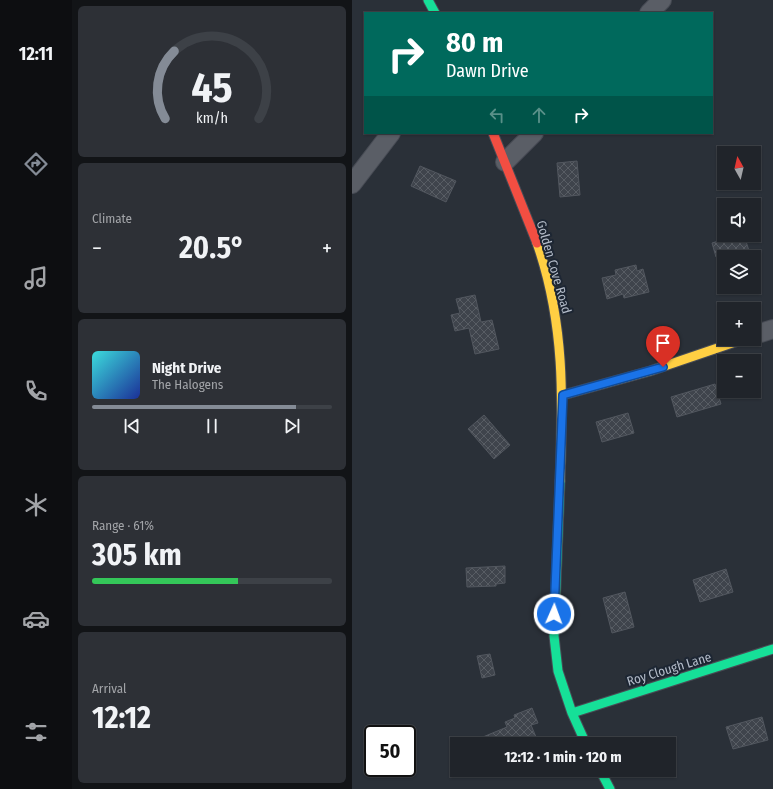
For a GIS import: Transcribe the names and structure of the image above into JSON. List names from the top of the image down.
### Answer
{
  "streets": {
    "main road": ["Golden Cove Road", "Roy Clough Lane"]
  },
  "crossings": [
    ["Golden Cove Road", "Roy Clough Lane"]
  ],
  "north": "top",
  "page": {
    "tabs": "12:11",
    "turn": ["80 m", "Dawn Drive"],
    "map_buttons": ["+", "−"],
    "tile": [
      "Climate",
      ["Range · 61%", "305 km"],
      ["Arrival", "12:12"]
    ],
    "heat": ["−", "20.5°", "+"],
    "song": ["Night Drive", "The Halogens"],
    "limit": "50",
    "trip": "12:12 · 1 min · 120 m",
    "gauge": ["45", "km/h"]
  }
}
